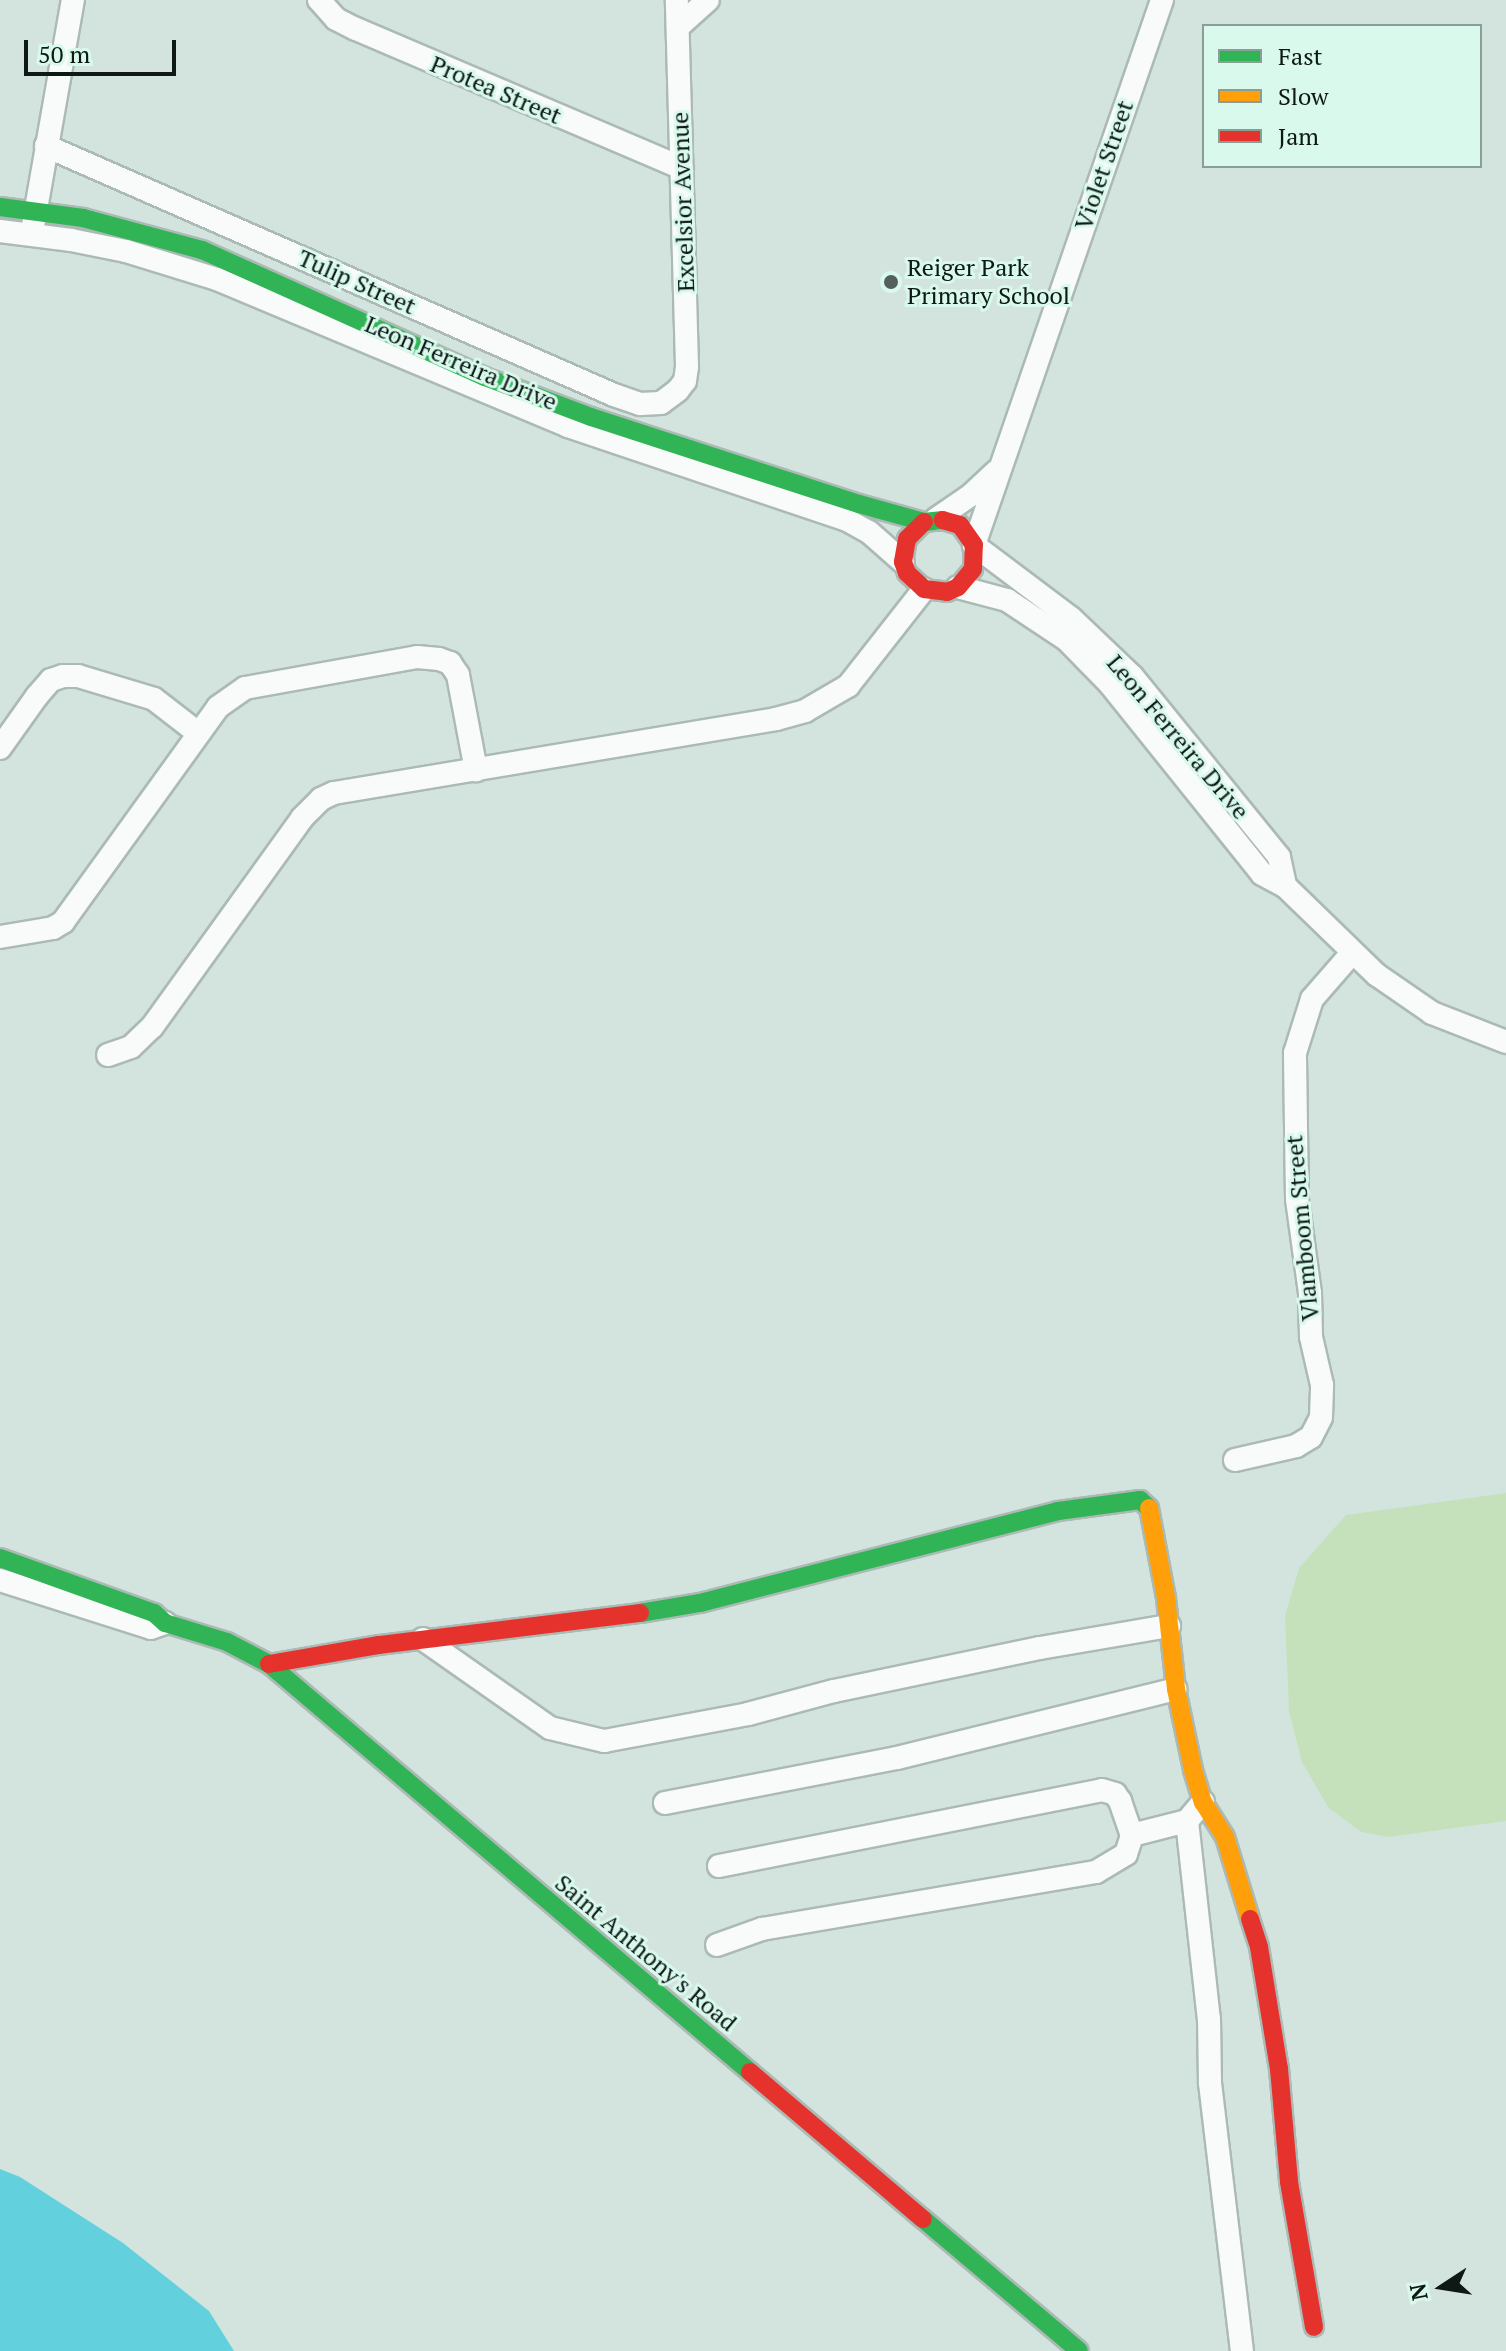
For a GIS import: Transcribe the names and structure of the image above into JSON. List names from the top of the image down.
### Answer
{
  "streets": {
    "street": [
      "Protea Street",
      "Violet Street",
      "Excelsior Avenue",
      "Tulip Street",
      "Leon Ferreira Drive",
      "Vlamboom Street",
      "Saint Anthony's Road"
    ]
  },
  "crossings": [
    ["Protea Street", "Excelsior Avenue"],
    ["Violet Street", "Leon Ferreira Drive"],
    ["Excelsior Avenue", "Tulip Street"],
    ["Leon Ferreira Drive", "Vlamboom Street"]
  ],
  "places": ["Reiger Park Primary School"],
  "legend": ["Fast", "Slow", "Jam"],
  "scale_bar": "50 m",
  "north": "left"
}
